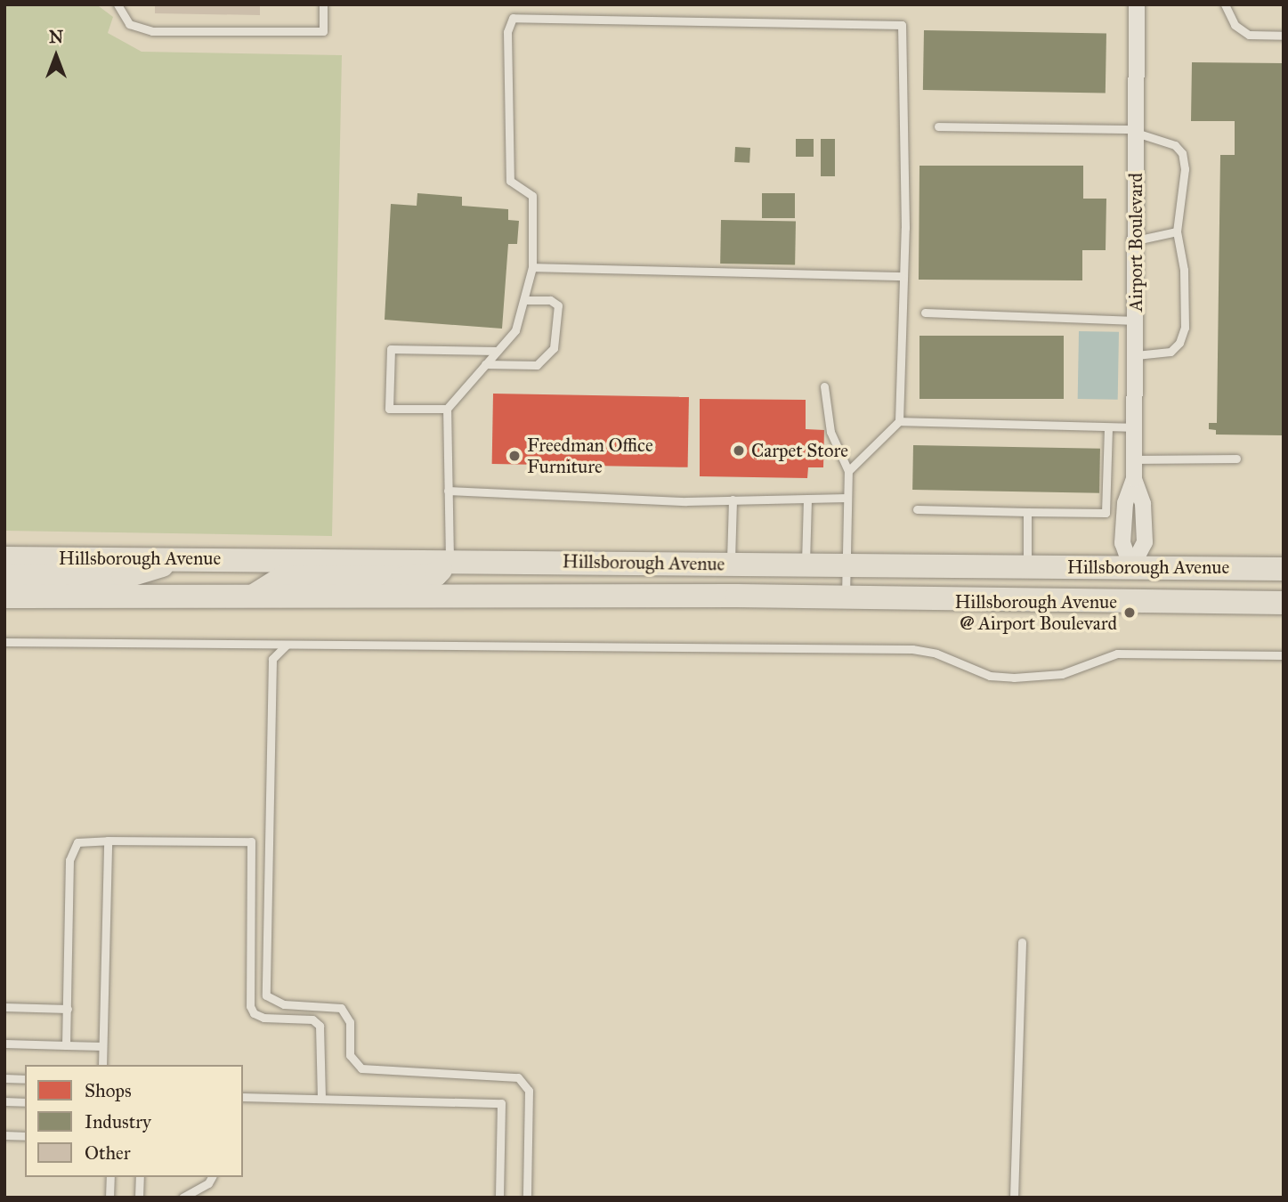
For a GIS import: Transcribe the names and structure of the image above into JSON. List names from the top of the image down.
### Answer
{
  "streets": {
    "main road": ["Hillsborough Avenue"],
    "street": ["Airport Boulevard"]
  },
  "crossings": [
    ["Airport Boulevard", "Hillsborough Avenue"]
  ],
  "places": ["Carpet Store", "Freedman Office Furniture", "Hillsborough Avenue @ Airport Boulevard"],
  "legend": ["Shops", "Industry", "Other"],
  "north": "top"
}
